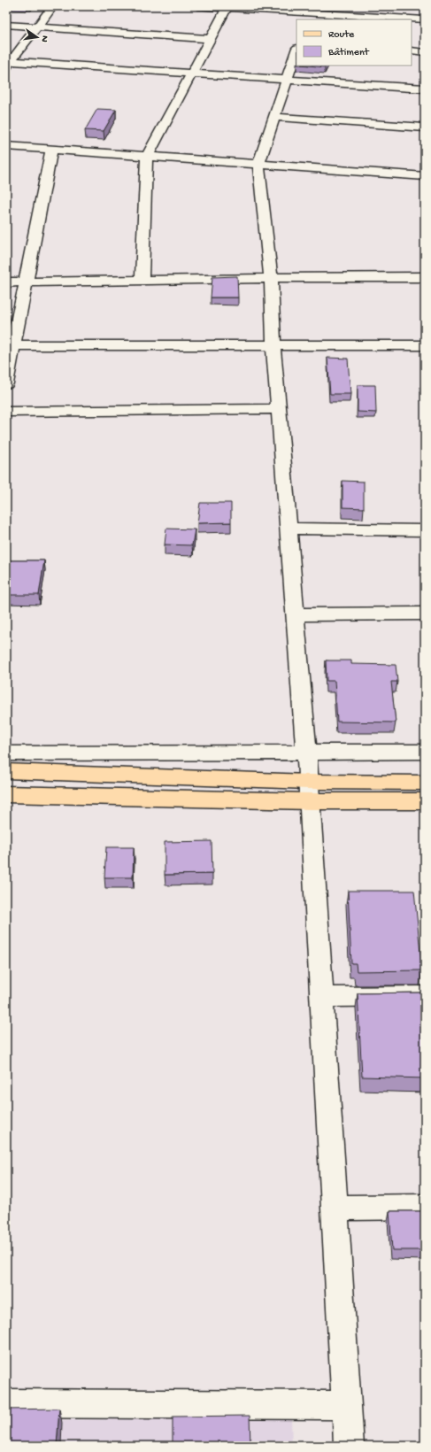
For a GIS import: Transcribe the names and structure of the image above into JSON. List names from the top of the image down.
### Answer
{
  "legend": ["Route", "Bâtiment"],
  "north": "right"
}
